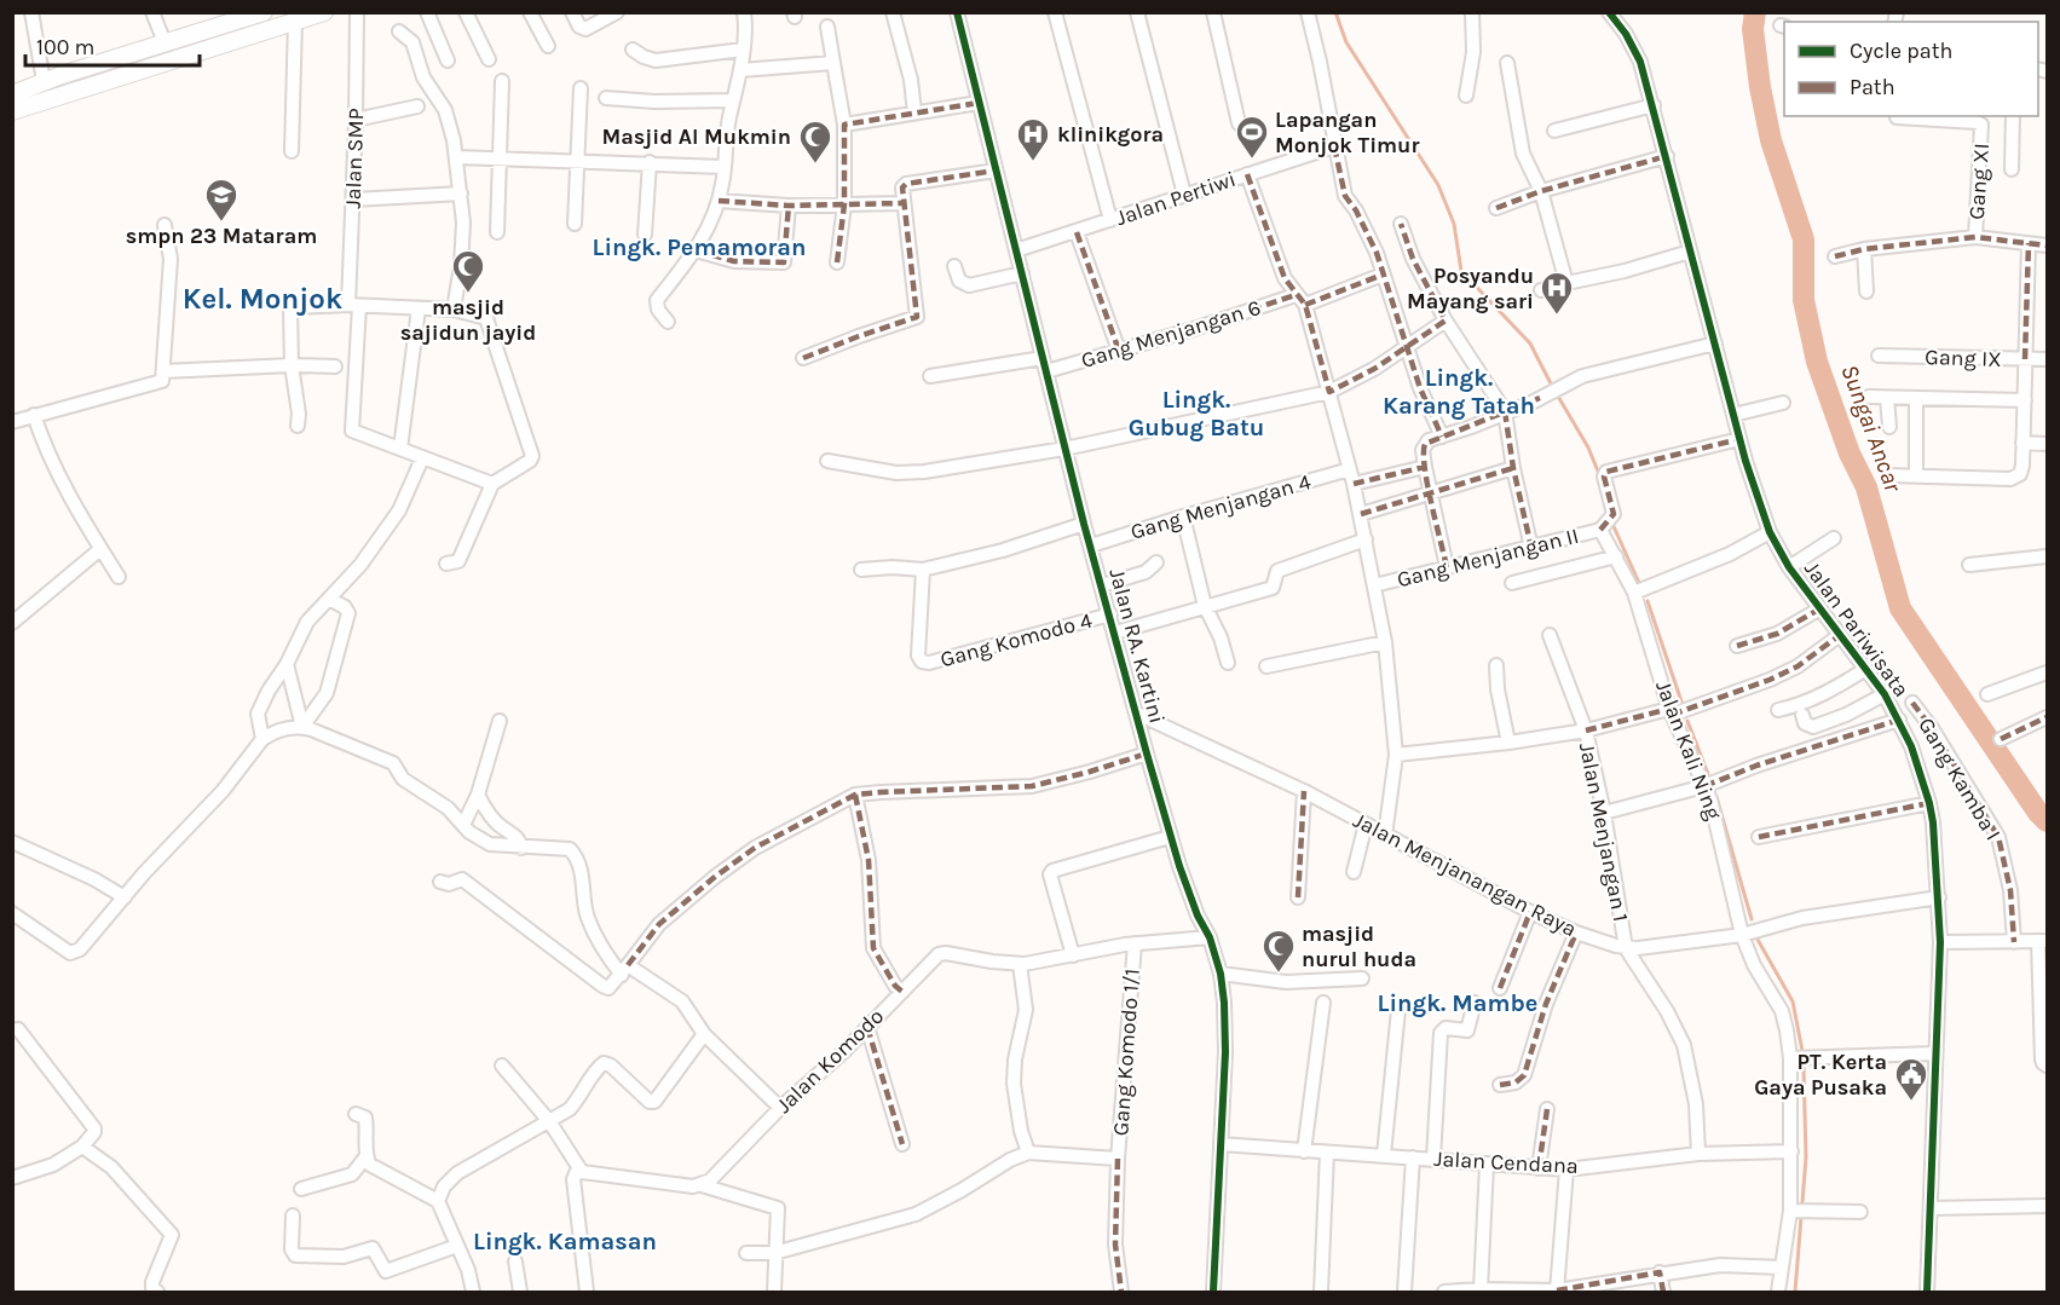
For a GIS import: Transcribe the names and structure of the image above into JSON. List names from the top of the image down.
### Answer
{
  "streets": {
    "street": [
      "Jalan SMP",
      "Gang XI",
      "Jalan Pertiwi",
      "Gang Menjangan 6",
      "Gang IX",
      "Gang Menjangan 4",
      "Gang Menjangan II",
      "Jalan Pariwisata",
      "Gang Komodo 4",
      "Jalan RA. Kartini",
      "Jalan Kali Ning",
      "Gang Kamba I",
      "Jalan Menjangan 1",
      "Jalan Menjanangan Raya",
      "Gang Komodo 1/1",
      "Jalan Komodo",
      "Jalan Cendana"
    ]
  },
  "crossings": [
    ["Jalan Pertiwi", "Gang Menjangan II"],
    ["Jalan Pertiwi", "Jalan RA. Kartini"],
    ["Gang Menjangan 6", "Gang Menjangan II"],
    ["Gang Menjangan 6", "Jalan RA. Kartini"],
    ["Gang Menjangan 4", "Gang Menjangan II"],
    ["Gang Menjangan 4", "Jalan RA. Kartini"],
    ["Gang Menjangan II", "Jalan Kali Ning"],
    ["Gang Menjangan II", "Jalan Menjanangan Raya"],
    ["Jalan Pariwisata", "Jalan Kali Ning"],
    ["Jalan Pariwisata", "Jalan Menjanangan Raya"],
    ["Gang Komodo 4", "Jalan RA. Kartini"],
    ["Jalan RA. Kartini", "Jalan Menjanangan Raya"],
    ["Jalan RA. Kartini", "Jalan Komodo"],
    ["Jalan RA. Kartini", "Jalan Cendana"],
    ["Jalan Kali Ning", "Jalan Menjanangan Raya"],
    ["Jalan Kali Ning", "Jalan Cendana"],
    ["Jalan Menjangan 1", "Jalan Menjanangan Raya"],
    ["Gang Komodo 1/1", "Jalan Komodo"]
  ],
  "districts": [
    "Lingk. Pemamoran",
    "Kel. Monjok",
    "Lingk. Karang Tatah",
    "Lingk. Gubug Batu",
    "Lingk. Mambe",
    "Lingk. Kamasan"
  ],
  "water": ["Sungai Ancar"],
  "places": {
    "sports": ["Lapangan Monjok Timur"],
    "hospital": ["klinikgora", "Posyandu Mayang sari"],
    "mosque": ["Masjid Al Mukmin", "masjid sajidun jayid", "masjid nurul huda"],
    "school or university": ["smpn 23 Mataram"],
    "public building": ["PT. Kerta Gaya Pusaka"]
  },
  "legend": ["Cycle path", "Path"],
  "scale_bar": "100 m"
}
